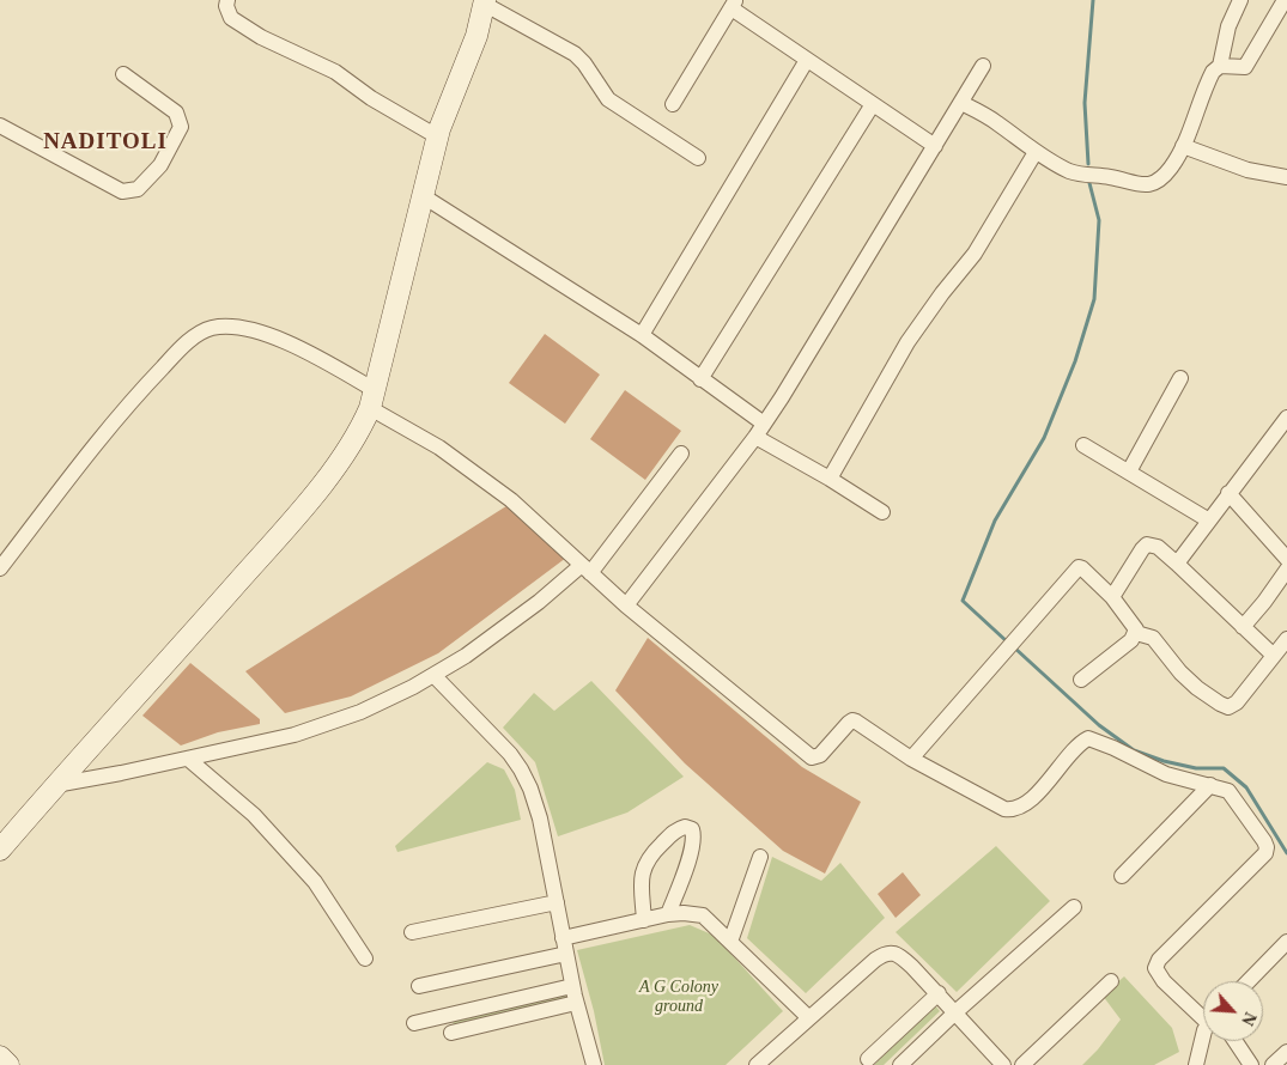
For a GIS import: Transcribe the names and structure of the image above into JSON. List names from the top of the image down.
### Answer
{
  "districts": ["NADITOLI"],
  "parks": ["A G Colony ground"],
  "north": "bottom right"
}
